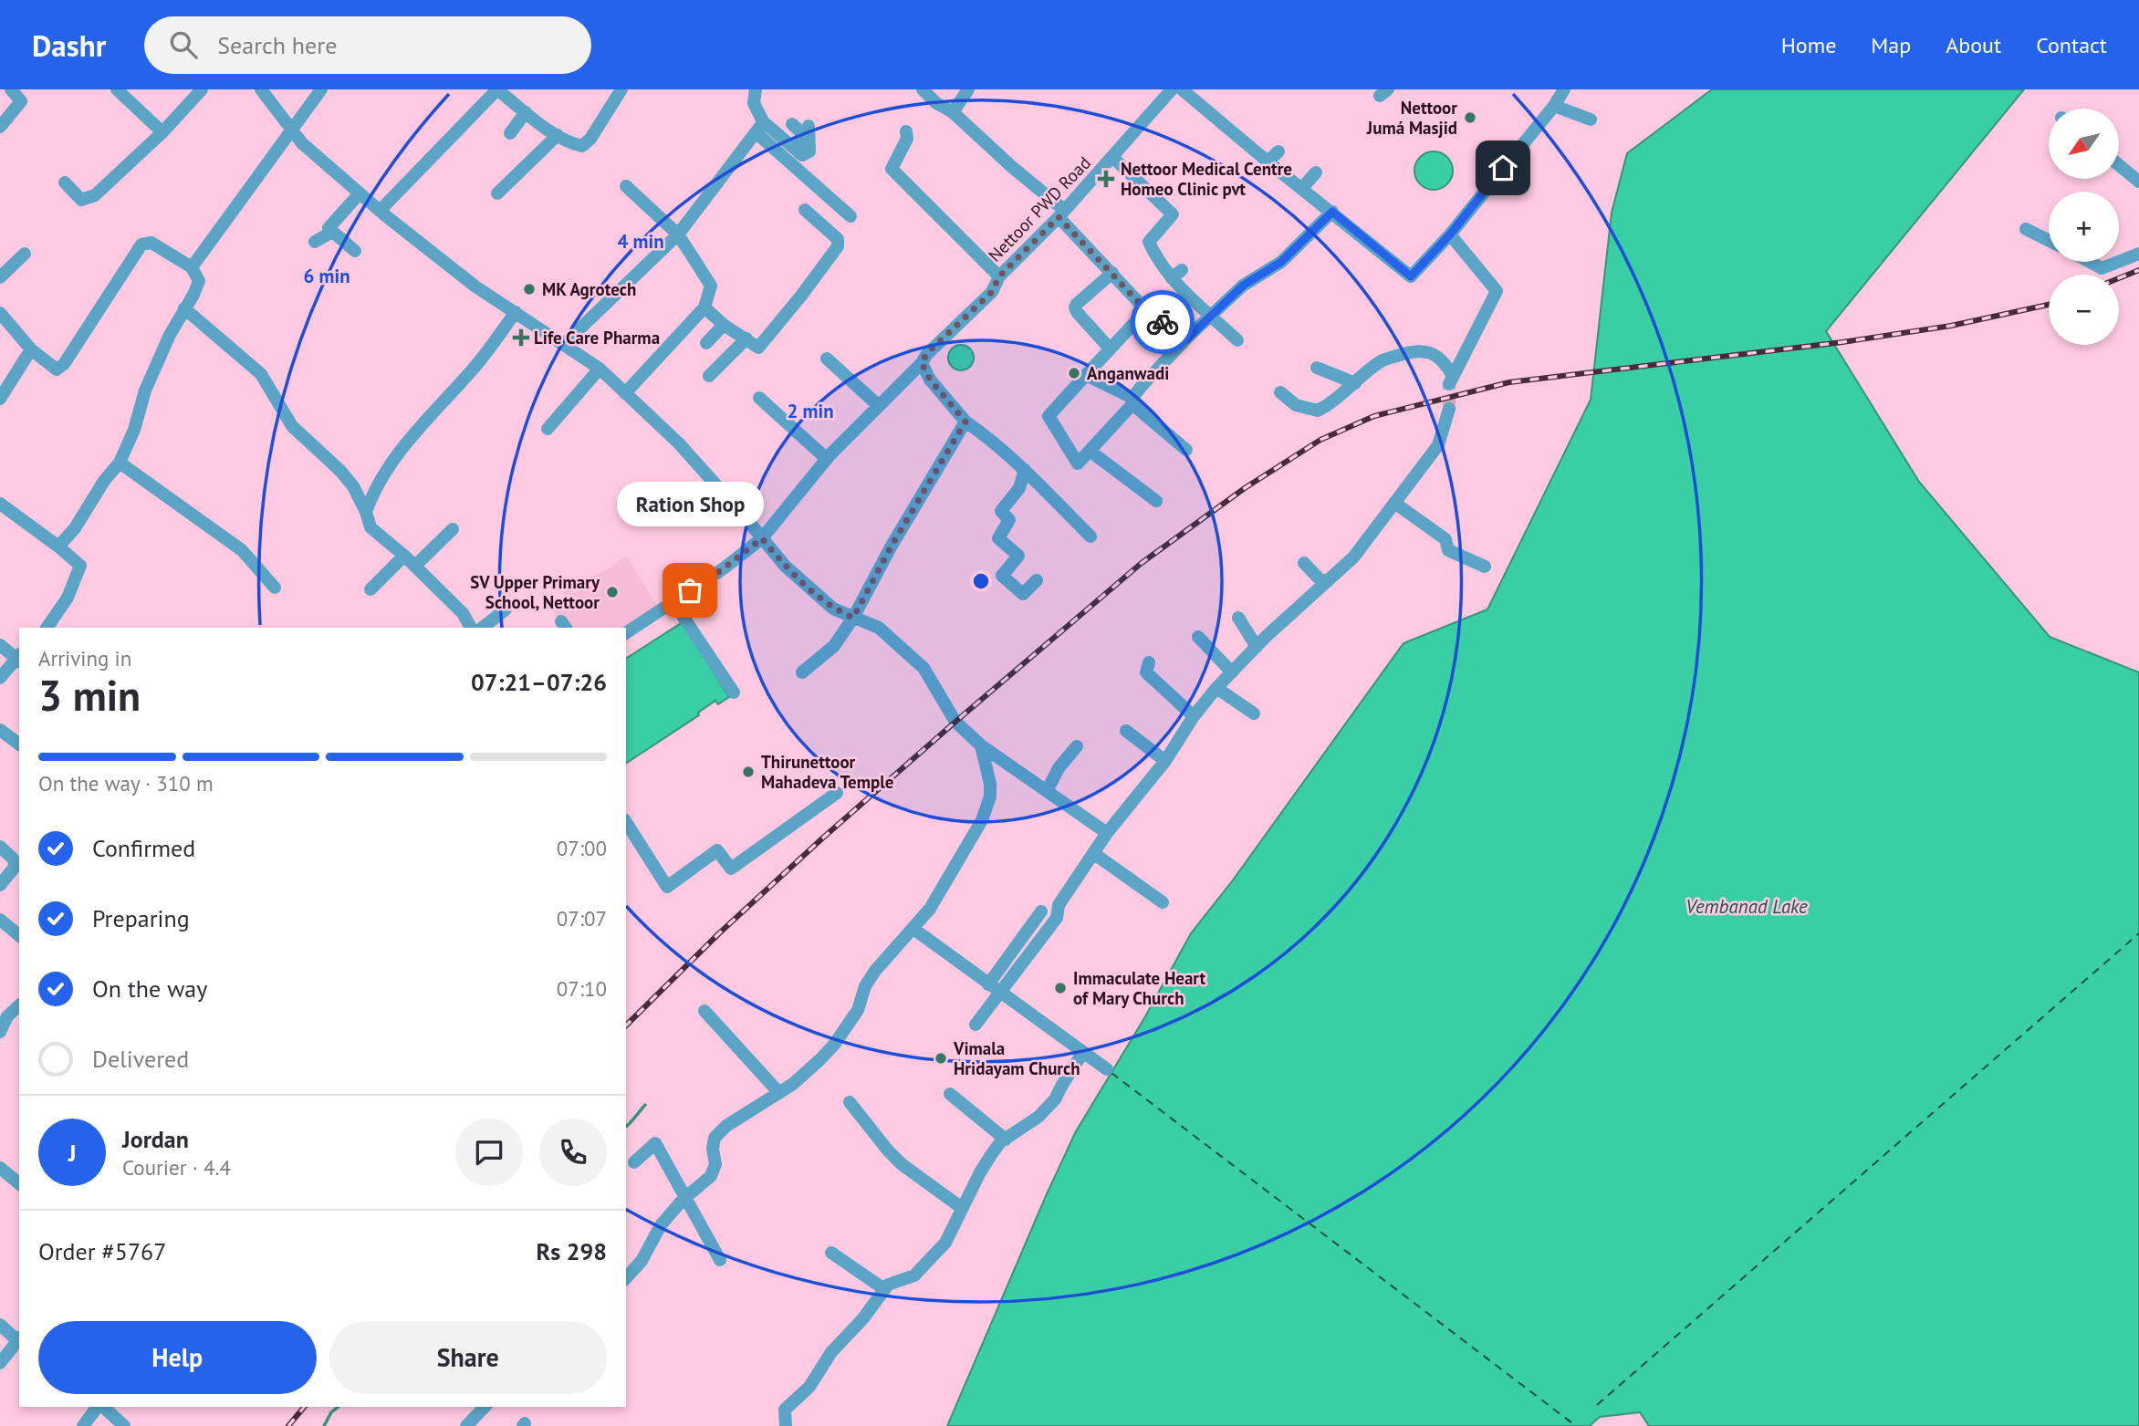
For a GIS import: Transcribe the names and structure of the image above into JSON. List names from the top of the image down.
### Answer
{
  "streets": {
    "street": ["Nettoor PWD Road"]
  },
  "water": ["Vembanad Lake"],
  "places": {
    "other": [
      "Nettoor Jumá Masjid",
      "MK Agrotech",
      "Anganwadi",
      "Ration Shop",
      "SV Upper Primary School, Nettoor",
      "Thirunettoor Mahadeva Temple",
      "Immaculate Heart of Mary Church",
      "Vimala Hridayam Church"
    ],
    "health": ["Nettoor Medical Centre Homeo Clinic pvt", "Life Care Pharma"]
  },
  "north": "bottom left",
  "page": {
    "header": "Dashr",
    "search": "Search here",
    "nav": [
      "Home",
      "Map",
      "About",
      "Contact"
    ],
    "map_buttons": ["+", "−"],
    "bubble": "Ration Shop",
    "heading": ["3 min", "Arriving in", "07:21–07:26"],
    "panel": [
      "Jordan",
      "Courier · 4.4",
      "Order #5767",
      "Rs 298"
    ],
    "bar": "On the way · 310 m",
    "list": [
      ["Confirmed", "07:00"],
      ["Preparing", "07:07"],
      ["On the way", "07:10"],
      "Delivered"
    ],
    "round": "J",
    "buttons": ["Help", "Share"]
  },
  "rings": ["4 min", "6 min", "2 min"]
}
